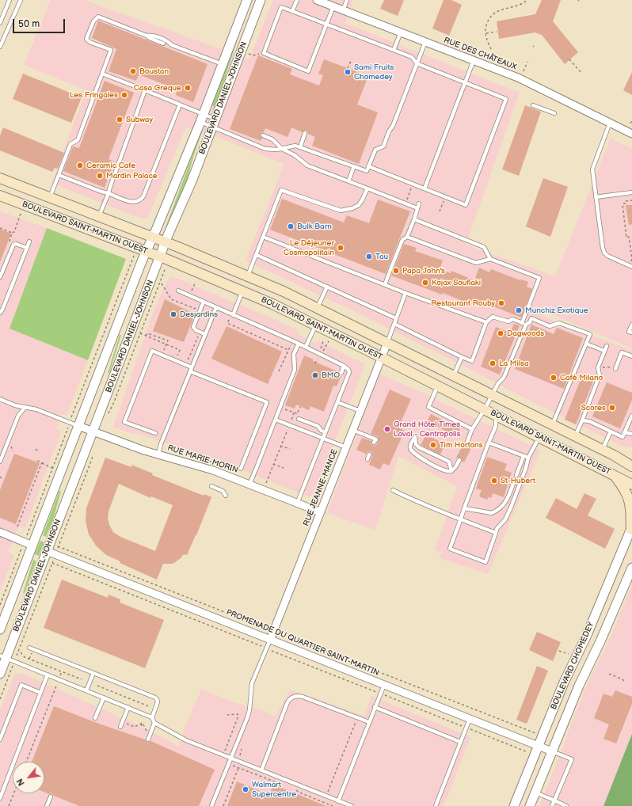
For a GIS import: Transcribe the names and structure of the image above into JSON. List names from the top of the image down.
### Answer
{
  "streets": {
    "main road": ["BOULEVARD SAINT-MARTIN OUEST"],
    "street": [
      "RUE DES CHÂTEAUX",
      "BOULEVARD DANIEL-JOHNSON",
      "RUE MARIE-MORIN",
      "RUE JEANNE-MANCE",
      "PROMENADE DU QUARTIER SAINT-MARTIN",
      "BOULEVARD CHOMEDEY"
    ]
  },
  "crossings": [
    ["BOULEVARD DANIEL-JOHNSON", "BOULEVARD SAINT-MARTIN OUEST"],
    ["BOULEVARD DANIEL-JOHNSON", "RUE MARIE-MORIN"],
    ["BOULEVARD DANIEL-JOHNSON", "PROMENADE DU QUARTIER SAINT-MARTIN"],
    ["BOULEVARD SAINT-MARTIN OUEST", "RUE JEANNE-MANCE"],
    ["RUE MARIE-MORIN", "RUE JEANNE-MANCE"],
    ["RUE JEANNE-MANCE", "PROMENADE DU QUARTIER SAINT-MARTIN"],
    ["PROMENADE DU QUARTIER SAINT-MARTIN", "BOULEVARD CHOMEDEY"]
  ],
  "places": [
    "Boustan",
    "Sami Fruits Chomedey",
    "Casa Greque",
    "Les Fringales",
    "Subway",
    "Ceramic Cafe",
    "Mardin Palace",
    "Bulk Barn",
    "Le Déjeuner Cosmopolitain",
    "Tau",
    "Papa John's",
    "Kojax Souflaki",
    "Restaurant Rouby",
    "Munchiz Exotique",
    "Desjardins",
    "Dagwoods",
    "La Milsa",
    "BMO",
    "Café Milano",
    "Scores",
    "Grand Hôtel Times Laval - Centropolis",
    "Tim Hortons",
    "St-Hubert",
    "Walmart Supercentre"
  ],
  "scale_bar": "50 m",
  "north": "bottom left"
}
